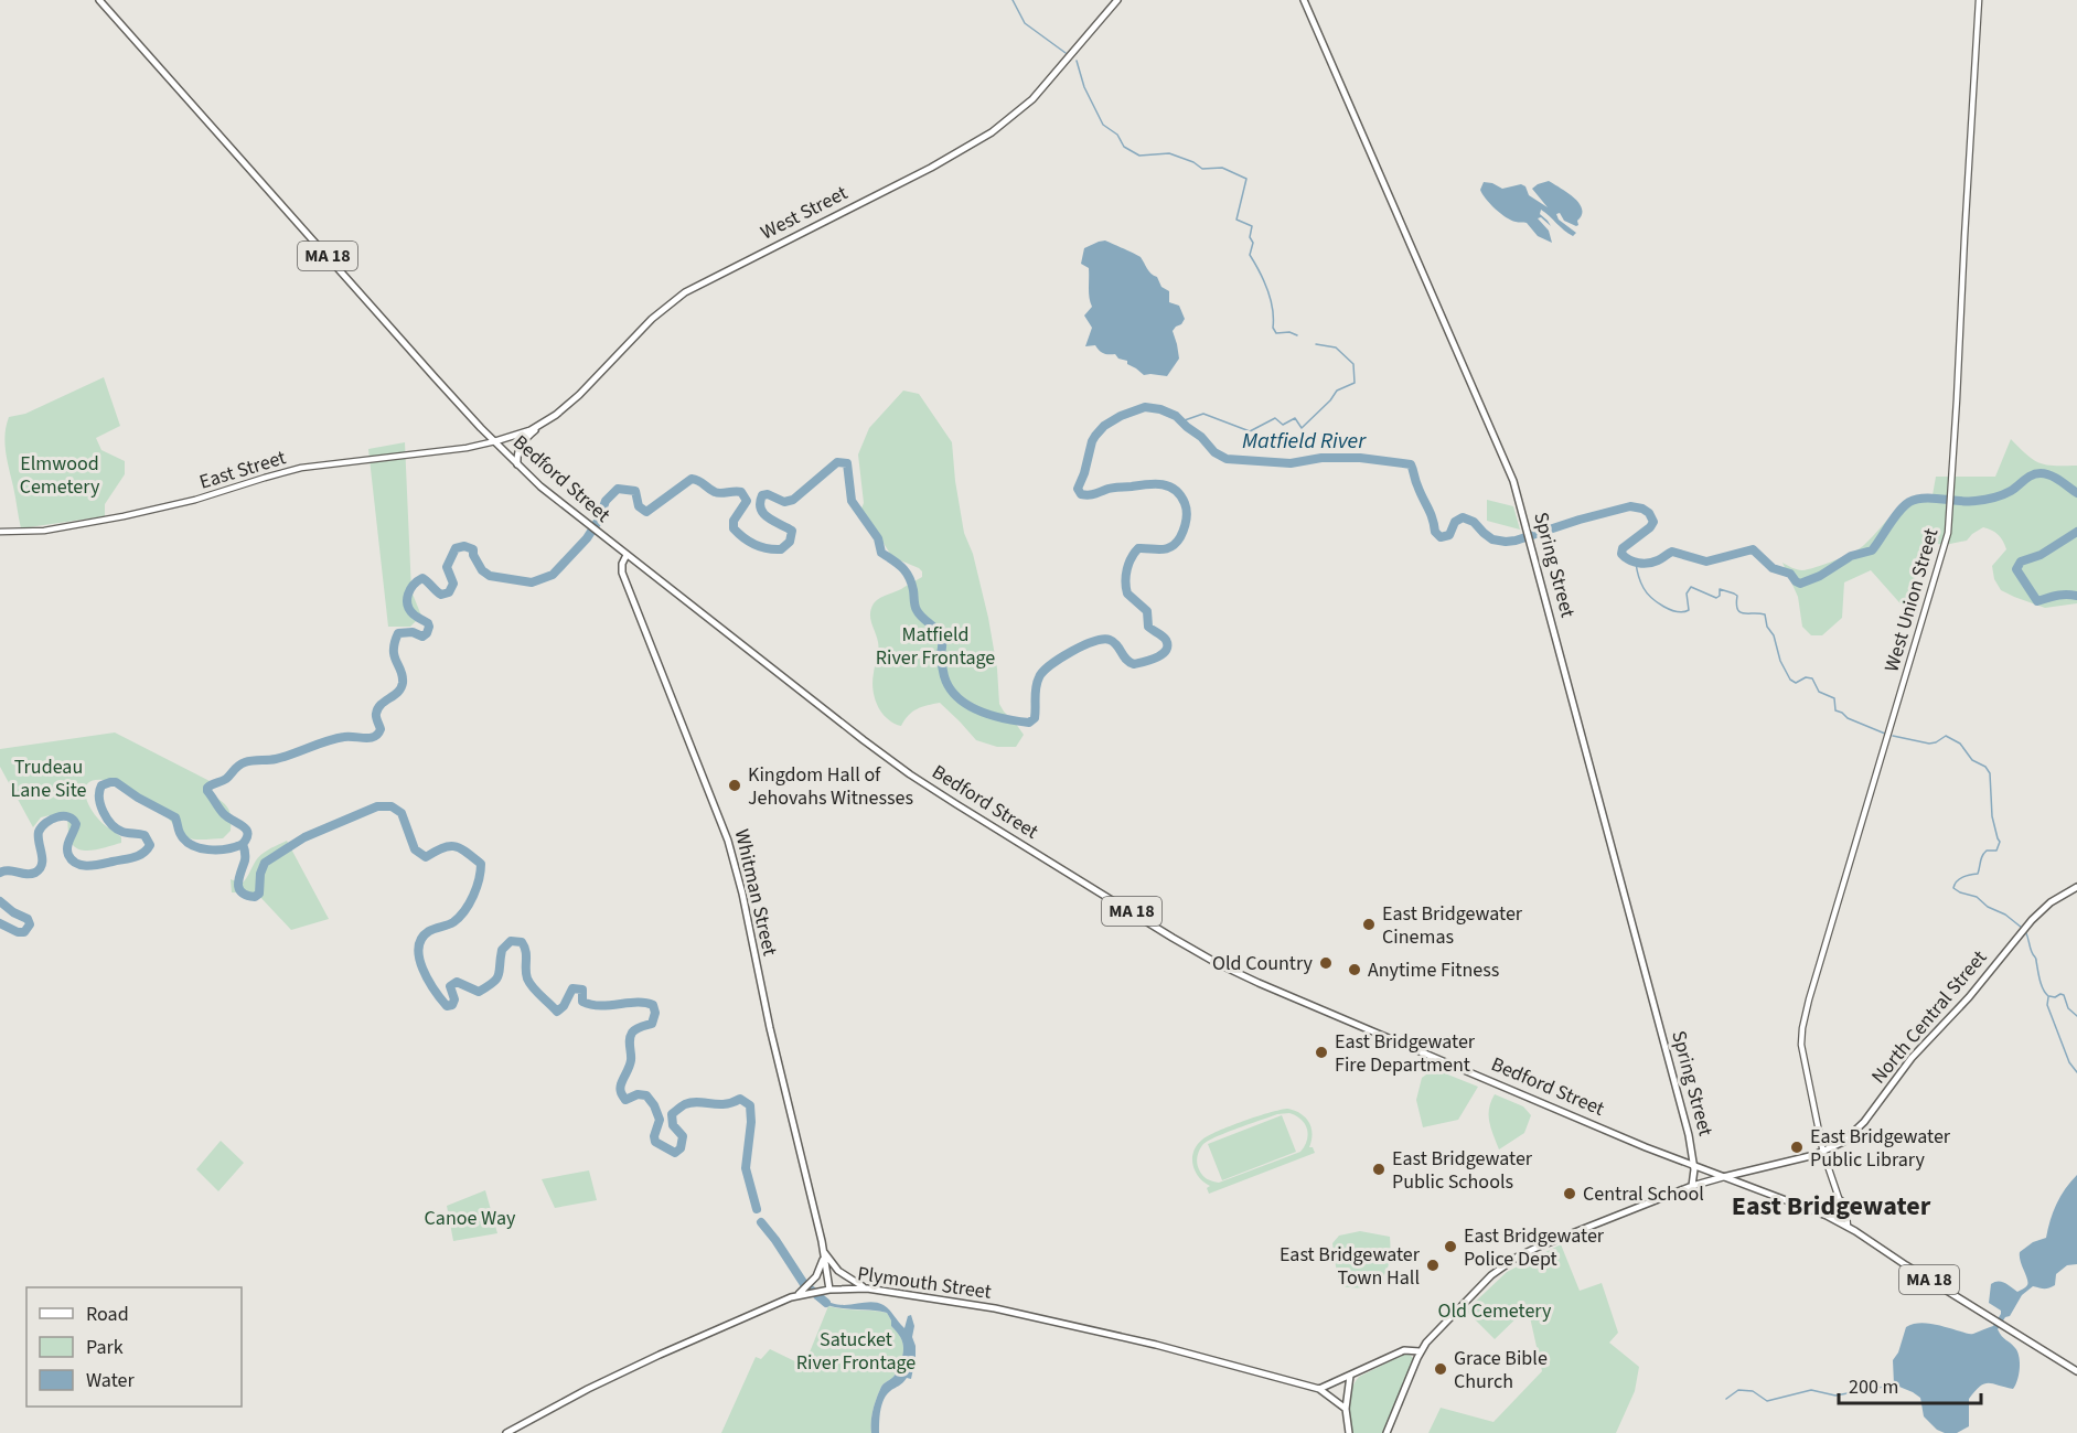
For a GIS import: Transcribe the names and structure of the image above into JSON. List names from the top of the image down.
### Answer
{
  "streets": {
    "main road": [
      "West Street",
      "MA 18",
      "Bedford Street",
      "Spring Street",
      "Whitman Street",
      "North Central Street",
      "Plymouth Street"
    ],
    "street": ["East Street", "West Union Street"]
  },
  "crossings": [
    ["West Street", "East Street"],
    ["West Street", "Bedford Street"],
    ["East Street", "Bedford Street"],
    ["Bedford Street", "Spring Street"],
    ["Bedford Street", "West Union Street"],
    ["Bedford Street", "Whitman Street"],
    ["Bedford Street", "North Central Street"],
    ["Spring Street", "North Central Street"],
    ["West Union Street", "North Central Street"],
    ["Whitman Street", "Plymouth Street"]
  ],
  "districts": ["East Bridgewater"],
  "water": ["Matfield River"],
  "parks": [
    "Elmwood Cemetery",
    "Matfield River Frontage",
    "Trudeau Lane Site",
    "Canoe Way",
    "Old Cemetery",
    "Satucket River Frontage"
  ],
  "places": [
    "Kingdom Hall of Jehovahs Witnesses",
    "East Bridgewater Cinemas",
    "Old Country",
    "Anytime Fitness",
    "East Bridgewater Fire Department",
    "East Bridgewater Public Library",
    "East Bridgewater Public Schools",
    "Central School",
    "East Bridgewater Police Dept",
    "East Bridgewater Town Hall",
    "Grace Bible Church"
  ],
  "legend": ["Road", "Park", "Water"],
  "scale_bar": "200 m"
}
